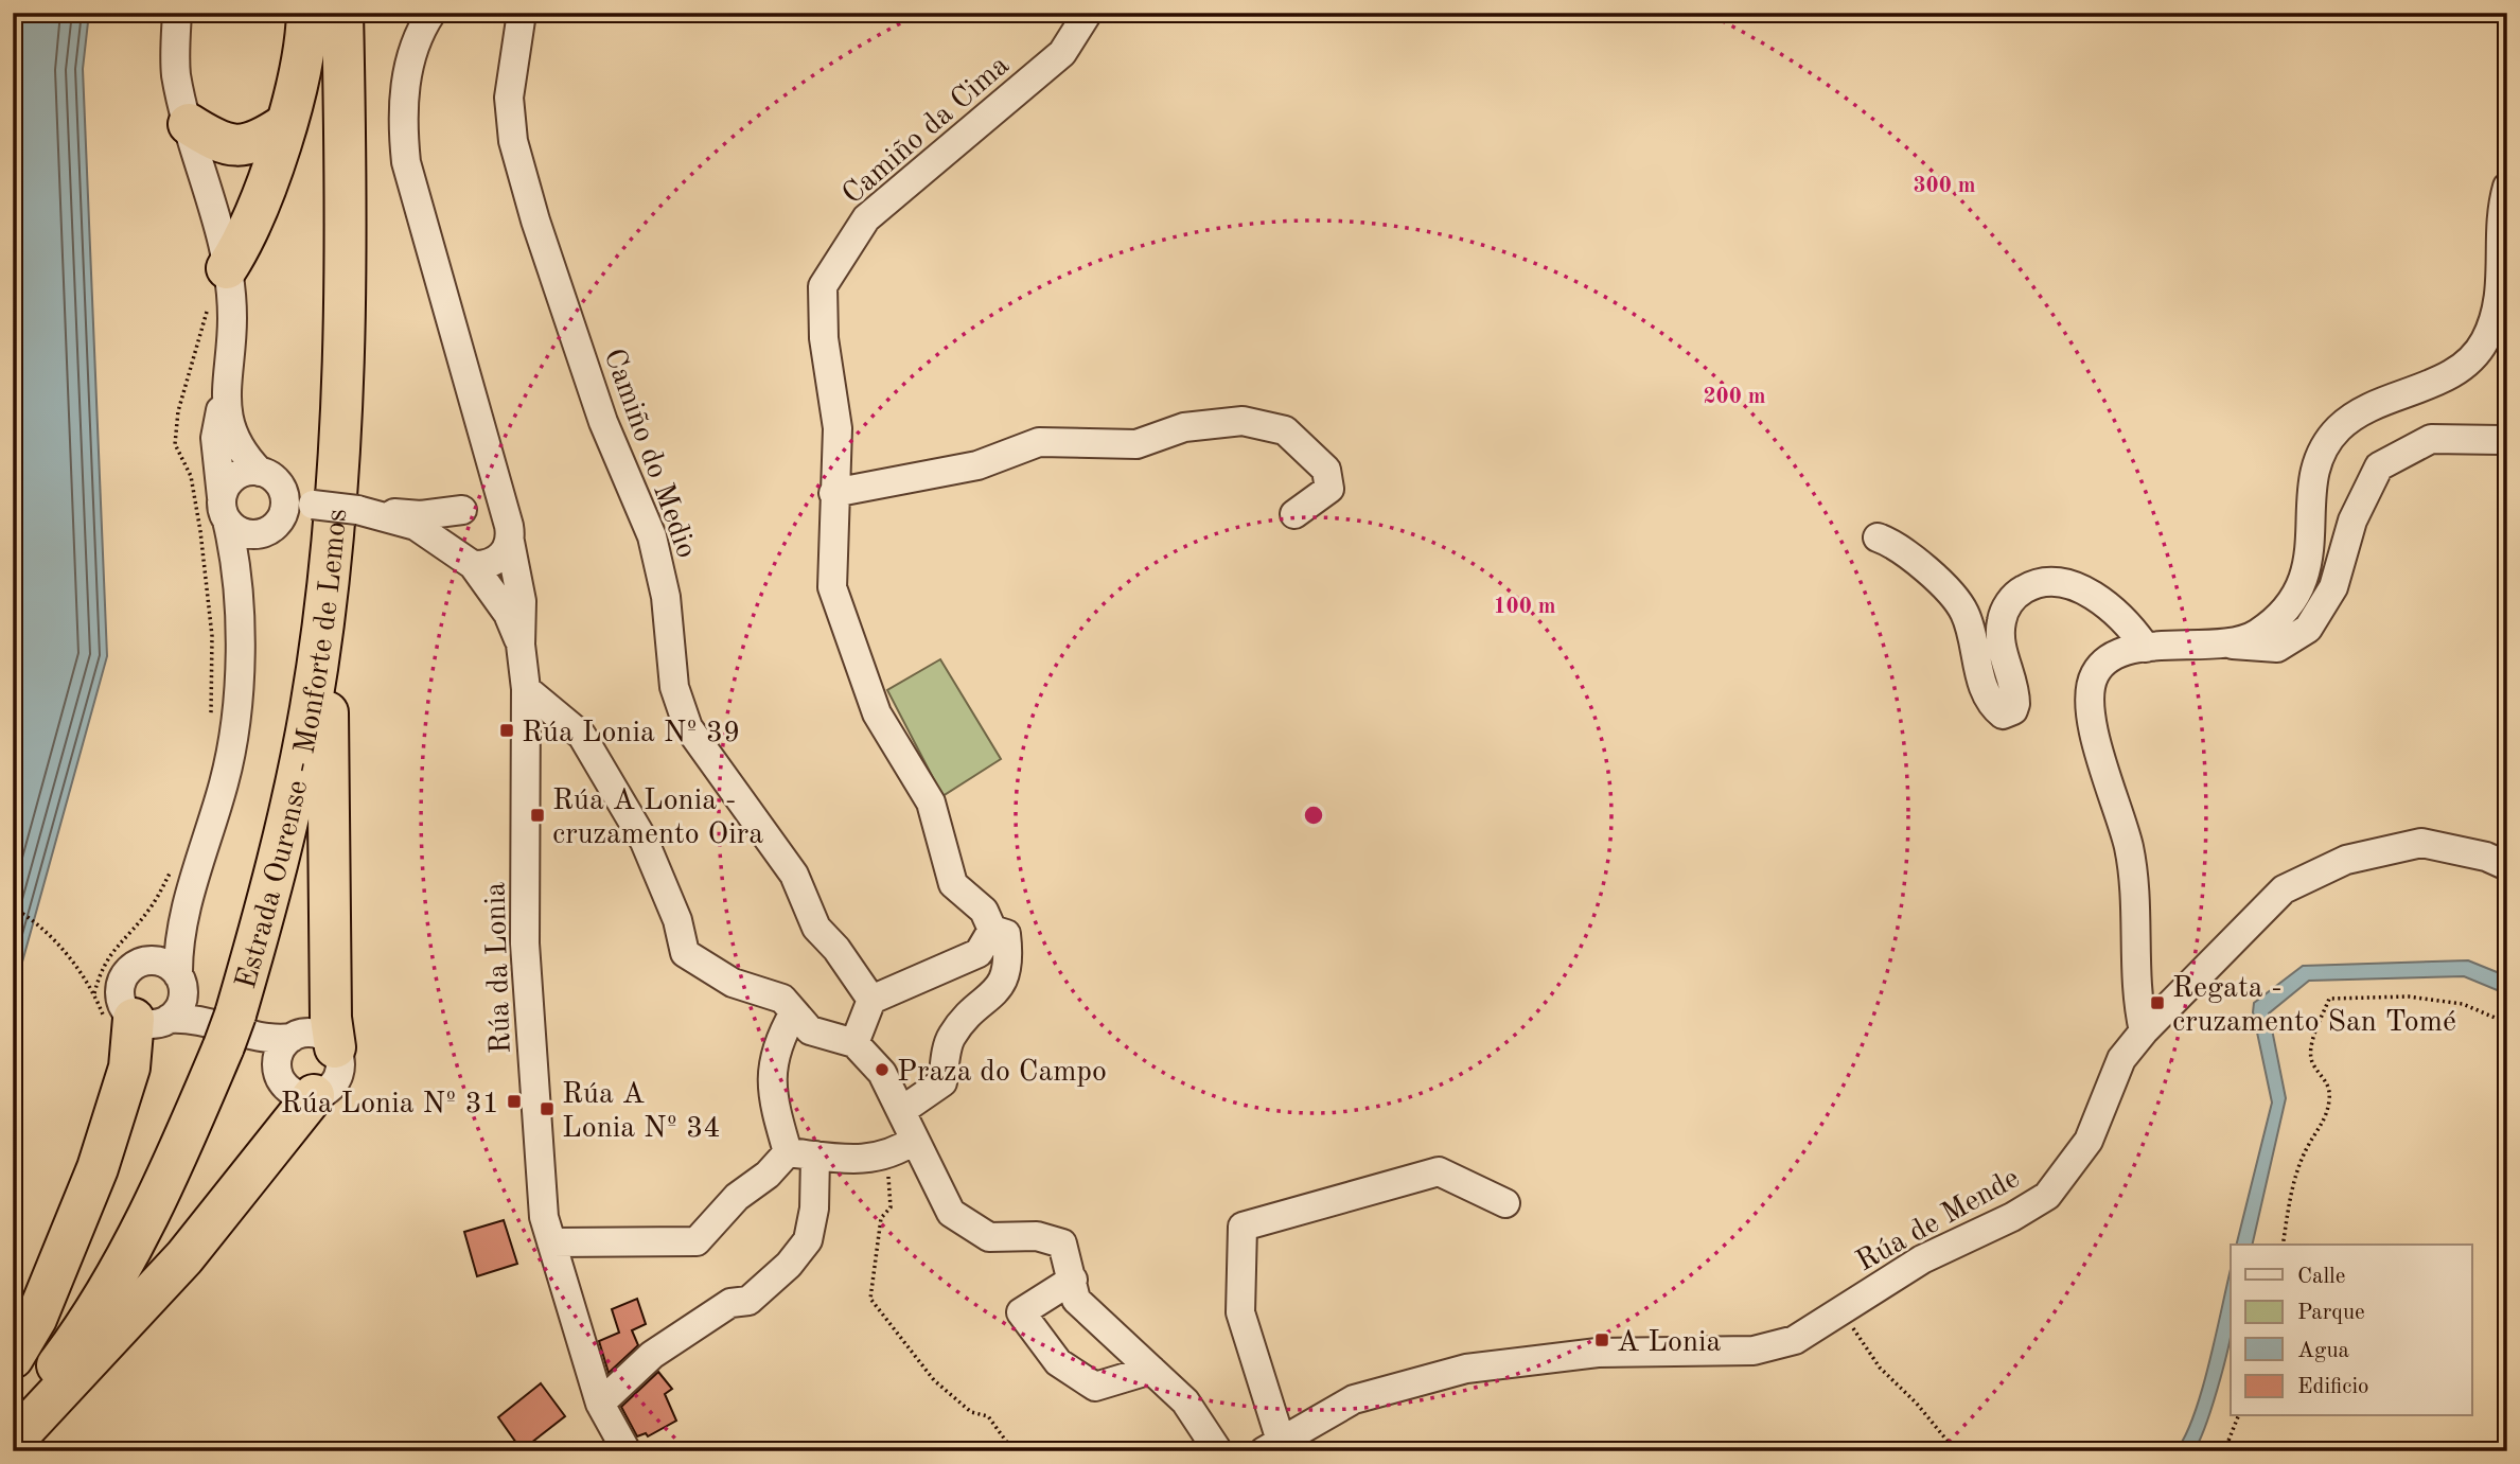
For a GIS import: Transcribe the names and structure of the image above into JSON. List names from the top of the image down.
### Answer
{
  "streets": {
    "highway": ["Estrada Ourense - Monforte de Lemos"],
    "street": [
      "Camiño da Cima",
      "Camiño do Medio",
      "Rúa da Lonia",
      "Rúa de Mende"
    ]
  },
  "places": {
    "transit": [
      "Rúa Lonia Nº 39",
      "Rúa A Lonia - cruzamento Oira",
      "Regata - cruzamento San Tomé",
      "Rúa Lonia Nº 31",
      "Rúa A Lonia Nº 34",
      "A Lonia"
    ],
    "other": ["Praza do Campo"]
  },
  "legend": [
    "Calle",
    "Parque",
    "Agua",
    "Edificio"
  ],
  "rings": ["300 m", "200 m", "100 m"]
}
